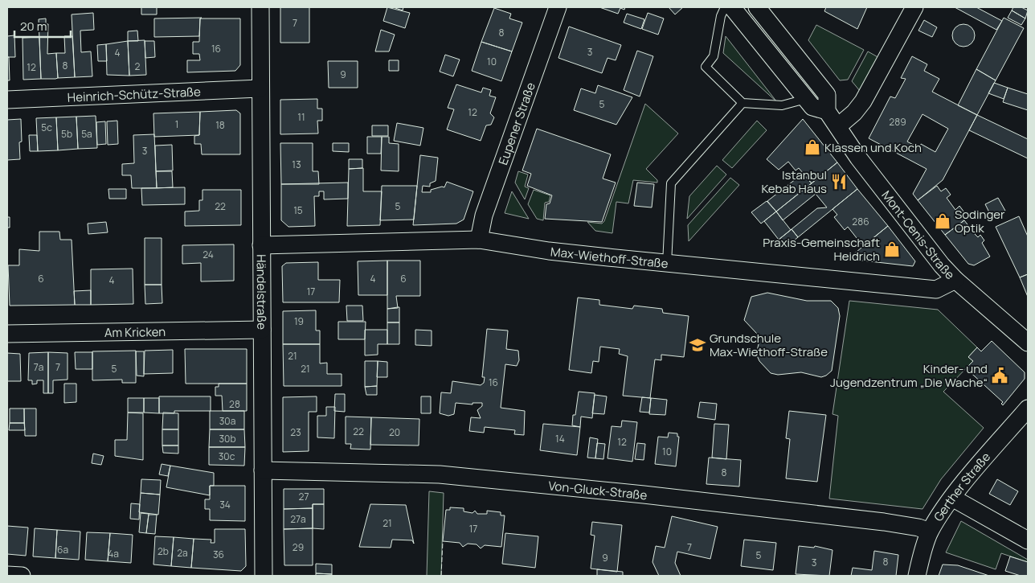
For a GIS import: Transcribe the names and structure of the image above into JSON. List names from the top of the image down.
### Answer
{
  "streets": {
    "street": [
      "Heinrich-Schütz-Straße",
      "Eupener Straße",
      "Mont-Cenis-Straße",
      "Max-Wiethoff-Straße",
      "Händelstraße",
      "Am Kricken",
      "Gerther Straße",
      "Von-Gluck-Straße"
    ]
  },
  "crossings": [
    ["Heinrich-Schütz-Straße", "Händelstraße"],
    ["Eupener Straße", "Max-Wiethoff-Straße"],
    ["Mont-Cenis-Straße", "Max-Wiethoff-Straße"],
    ["Max-Wiethoff-Straße", "Händelstraße"],
    ["Händelstraße", "Am Kricken"],
    ["Händelstraße", "Von-Gluck-Straße"],
    ["Gerther Straße", "Von-Gluck-Straße"]
  ],
  "places": {
    "shop": ["Klassen und Koch", "Sodinger Optik", "Praxis-Gemeinschaft Heidrich"],
    "restaurant": ["Istanbul Kebab Haus"],
    "school or university": ["Grundschule Max-Wiethoff-Straße"],
    "public building": ["Kinder- und Jugendzentrum „Die Wache“"]
  },
  "house_numbers": [
    "7",
    "8",
    "16",
    "3",
    "4",
    "10",
    "8",
    "2",
    "12",
    "9",
    "5",
    "12",
    "11",
    "289",
    "1",
    "18",
    "5c",
    "5b",
    "5a",
    "3",
    "13",
    "22",
    "5",
    "15",
    "286",
    "24",
    "6",
    "4",
    "6",
    "4",
    "17",
    "19",
    "21",
    "7a",
    "7",
    "5",
    "21",
    "16",
    "28",
    "30a",
    "22",
    "23",
    "20",
    "30b",
    "14",
    "12",
    "10",
    "30c",
    "8",
    "27",
    "34",
    "27a",
    "21",
    "17",
    "29",
    "7",
    "6a",
    "2b",
    "2a",
    "4a",
    "36",
    "5",
    "9",
    "8",
    "3"
  ],
  "scale_bar": "20 m"
}
